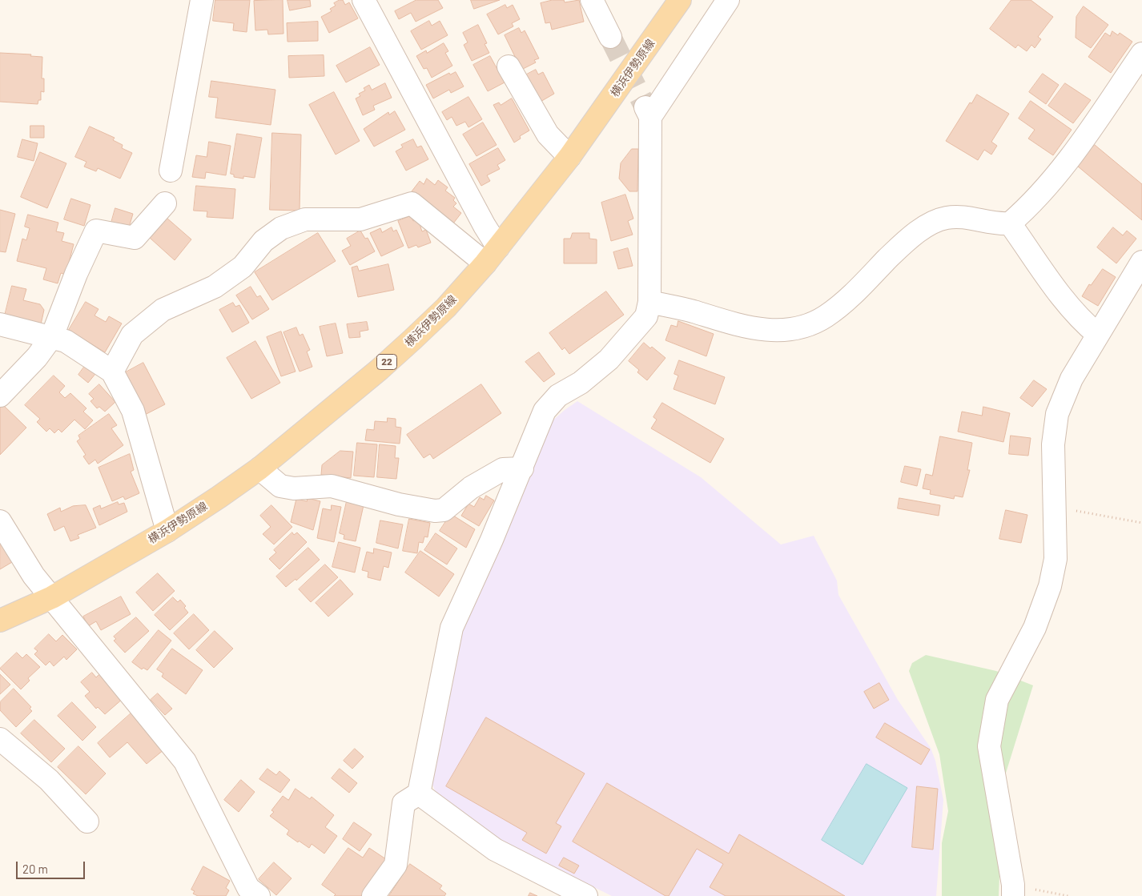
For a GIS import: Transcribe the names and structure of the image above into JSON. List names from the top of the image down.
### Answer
{
  "streets": {
    "main road": ["横浜伊勢原線", "22"]
  },
  "scale_bar": "20 m"
}
